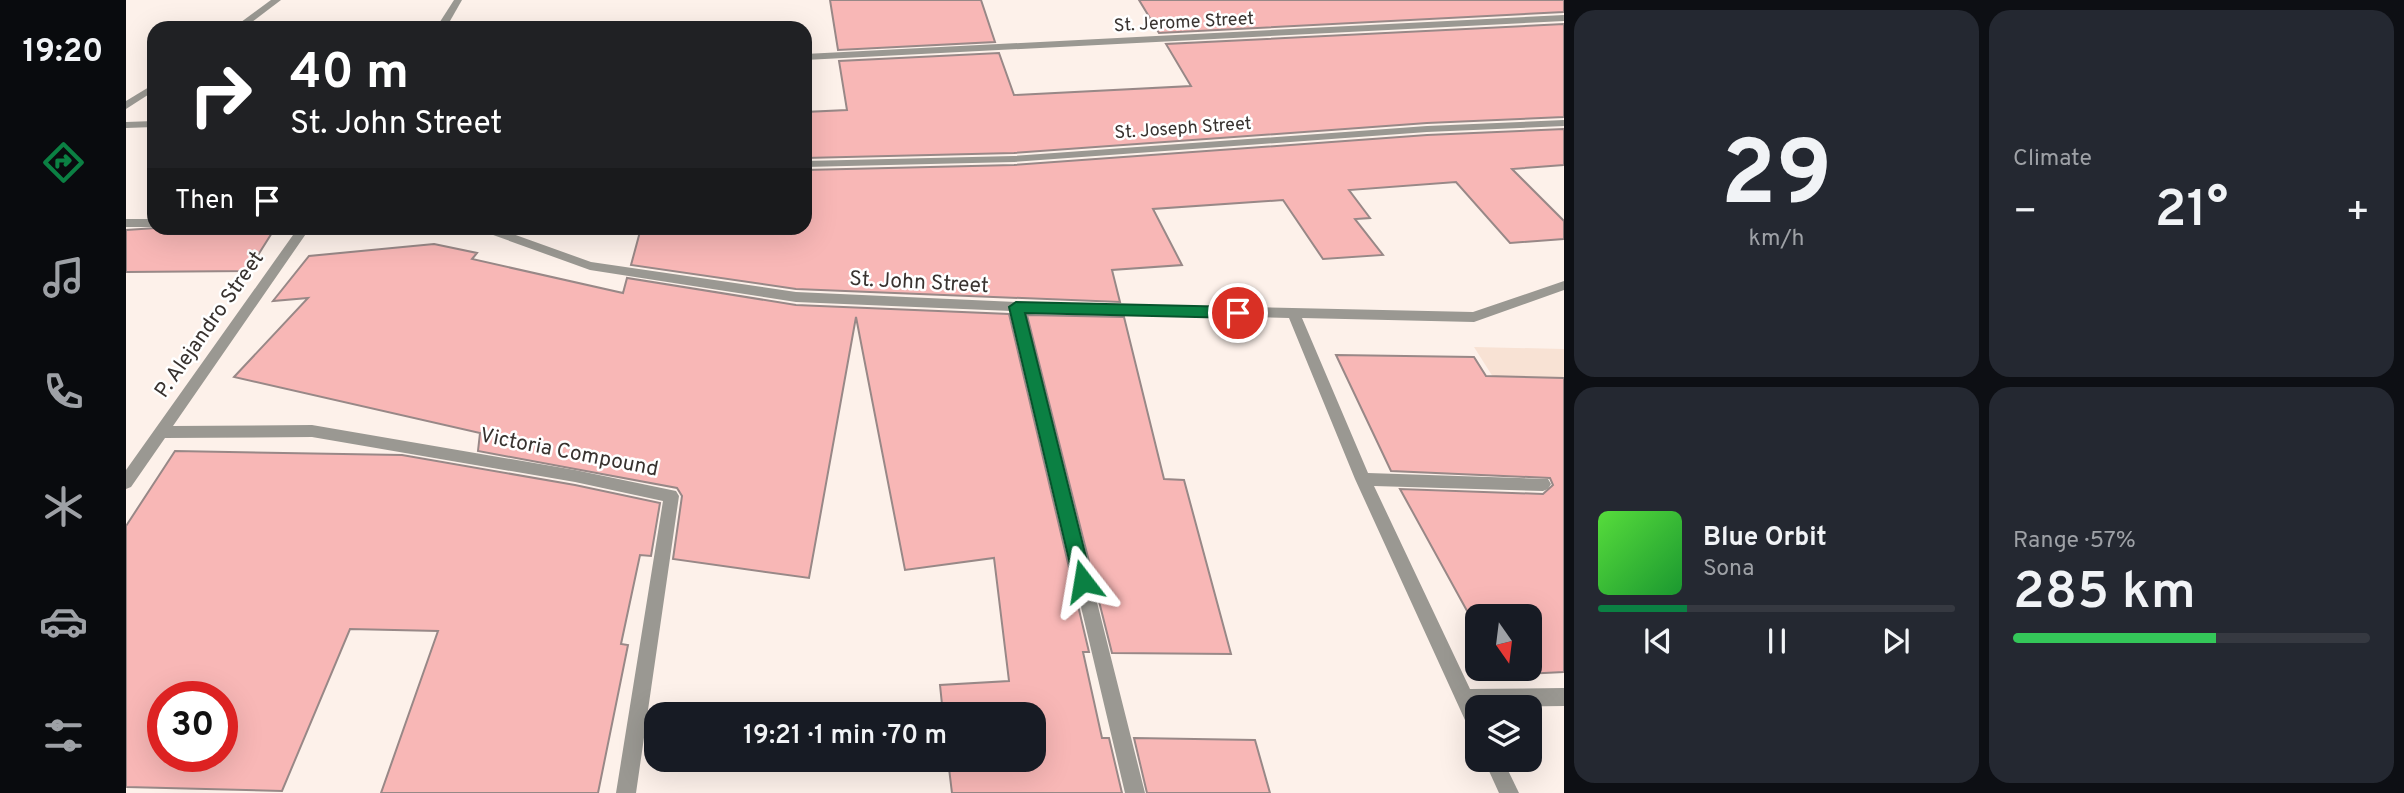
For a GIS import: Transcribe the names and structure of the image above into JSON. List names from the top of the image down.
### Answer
{
  "streets": {
    "street": [
      "St. Jerome Street",
      "St. Joseph Street",
      "St. John Street",
      "P. Alejandro Street",
      "Victoria Compound"
    ]
  },
  "crossings": [
    ["P. Alejandro Street", "Victoria Compound"]
  ],
  "north": "bottom",
  "page": {
    "tabs": "19:20",
    "tile": [
      ["29", "km/h"],
      "Climate",
      ["Range · 57%", "285 km"]
    ],
    "turn": ["40 m", "St. John Street"],
    "then": "Then",
    "heat": ["−", "21°", "+"],
    "song": ["Blue Orbit", "Sona"],
    "limit": "30",
    "trip": "19:21 · 1 min · 70 m"
  }
}
